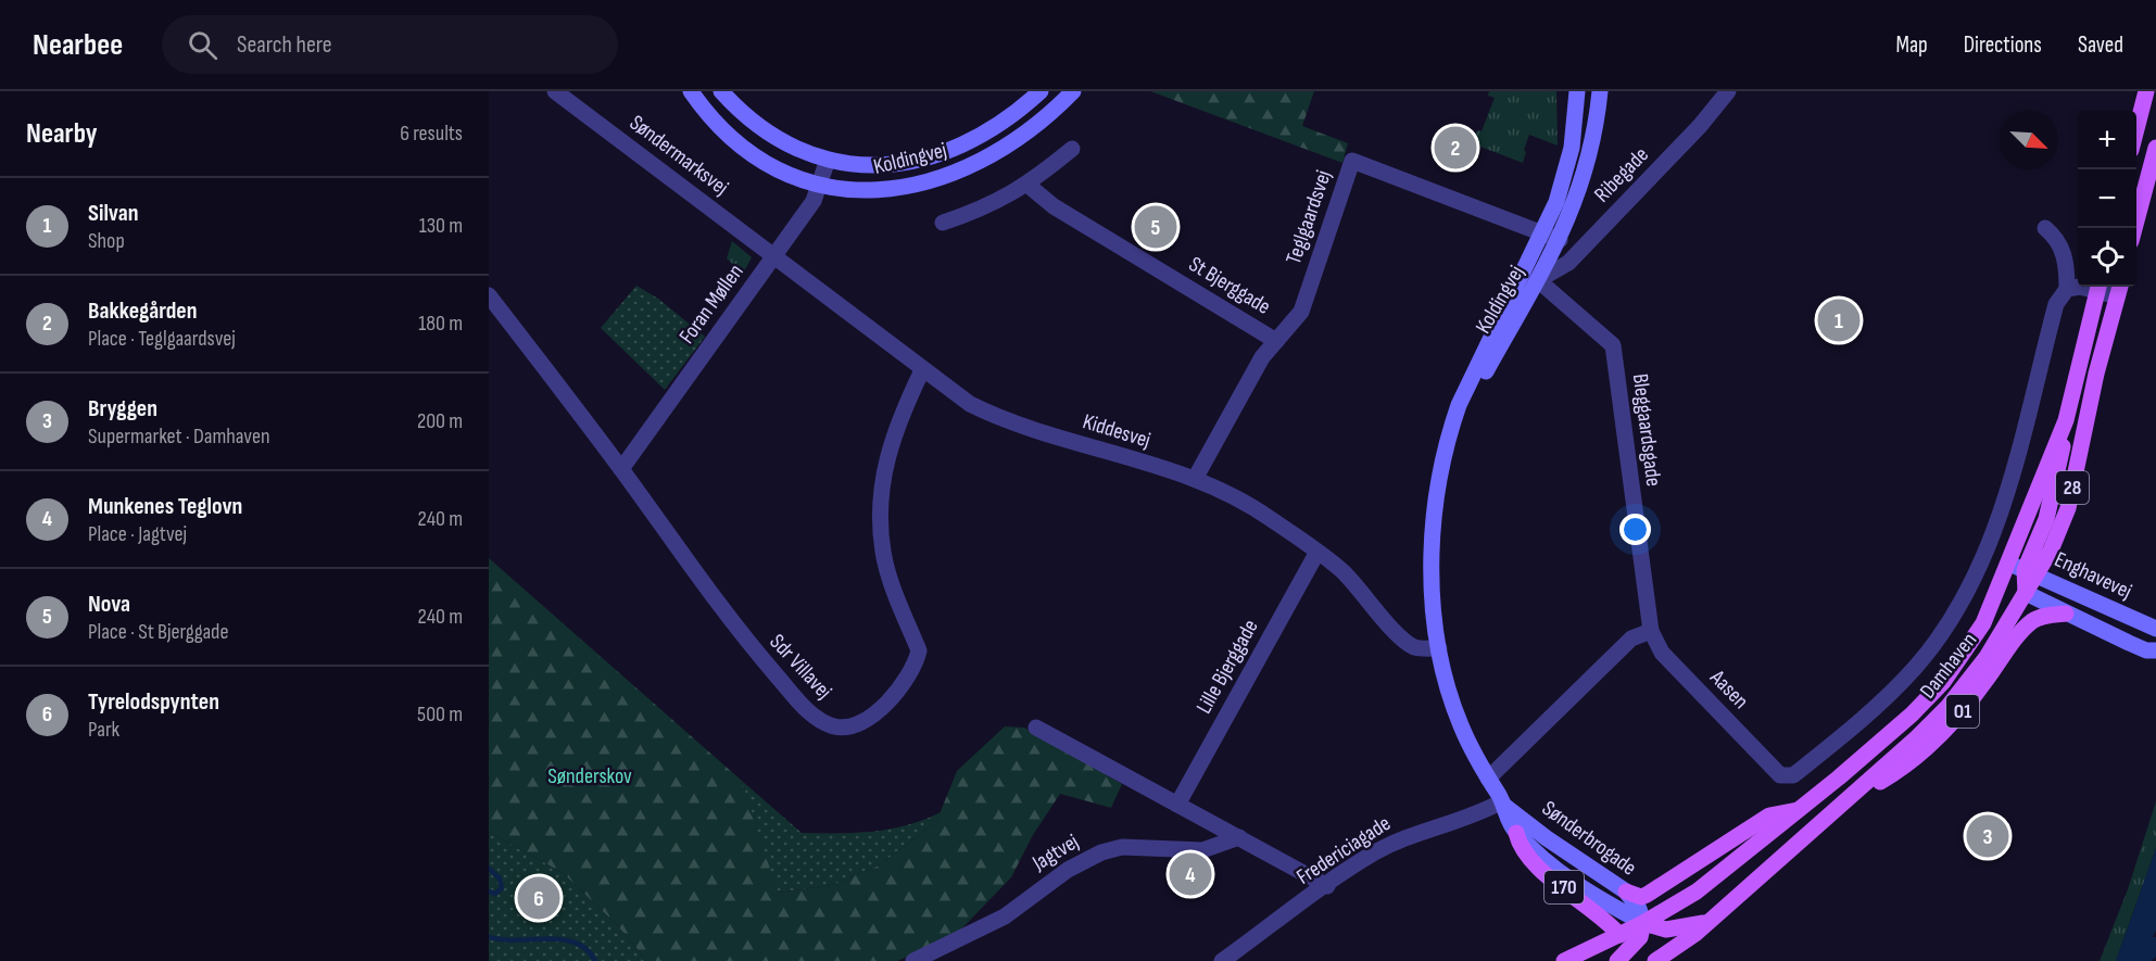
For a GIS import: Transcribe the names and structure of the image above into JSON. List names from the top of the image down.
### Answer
{
  "streets": {
    "main road": [
      "Koldingvej",
      "28",
      "Enghavevej",
      "Damhaven",
      "O1",
      "Sønderbrogade",
      "170"
    ],
    "street": [
      "Søndermarksvej",
      "Ribegade",
      "Teglgaardsvej",
      "St Bjerggade",
      "Foran Møllen",
      "Bleggaardsgade",
      "Kiddesvej",
      "Sdr Villavej",
      "Lille Bjerggade",
      "Aasen",
      "Fredericiagade",
      "Jagtvej"
    ]
  },
  "crossings": [
    ["Søndermarksvej", "Foran Møllen"],
    ["Søndermarksvej", "Kiddesvej"],
    ["Koldingvej", "Ribegade"],
    ["Koldingvej", "Teglgaardsvej"],
    ["Koldingvej", "Foran Møllen"],
    ["Koldingvej", "Bleggaardsgade"],
    ["Koldingvej", "Kiddesvej"],
    ["Koldingvej", "Sønderbrogade"],
    ["Ribegade", "Bleggaardsgade"],
    ["Teglgaardsvej", "St Bjerggade"],
    ["Teglgaardsvej", "Kiddesvej"],
    ["Foran Møllen", "Kiddesvej"],
    ["Foran Møllen", "Sdr Villavej"],
    ["Bleggaardsgade", "Aasen"],
    ["Kiddesvej", "Sdr Villavej"],
    ["Kiddesvej", "Lille Bjerggade"],
    ["28", "Damhaven"],
    ["28", "Sønderbrogade"],
    ["28", "170"],
    ["Enghavevej", "Damhaven"],
    ["Damhaven", "Aasen"],
    ["Damhaven", "O1"],
    ["Damhaven", "Sønderbrogade"],
    ["Sønderbrogade", "Fredericiagade"],
    ["Sønderbrogade", "170"]
  ],
  "parks": ["Sønderskov"],
  "north": "bottom right",
  "page": {
    "header": "Nearbee",
    "search": "Search here",
    "nav": ["Map", "Directions", "Saved"],
    "heading": ["Nearby", "6 results"],
    "map_buttons": ["+", "−"],
    "pins": [
      "2",
      "5",
      "1",
      "3",
      "4",
      "6"
    ],
    "list": [
      {
        "mark": "1",
        "name": "Silvan",
        "note": "Shop",
        "value": "130 m"
      },
      {
        "mark": "2",
        "name": "Bakkegården",
        "note": "Place · Teglgaardsvej",
        "value": "180 m"
      },
      {
        "mark": "3",
        "name": "Bryggen",
        "note": "Supermarket · Damhaven",
        "value": "200 m"
      },
      {
        "mark": "4",
        "name": "Munkenes Teglovn",
        "note": "Place · Jagtvej",
        "value": "240 m"
      },
      {
        "mark": "5",
        "name": "Nova",
        "note": "Place · St Bjerggade",
        "value": "240 m"
      },
      {
        "mark": "6",
        "name": "Tyrelodspynten",
        "note": "Park",
        "value": "500 m"
      }
    ]
  }
}
